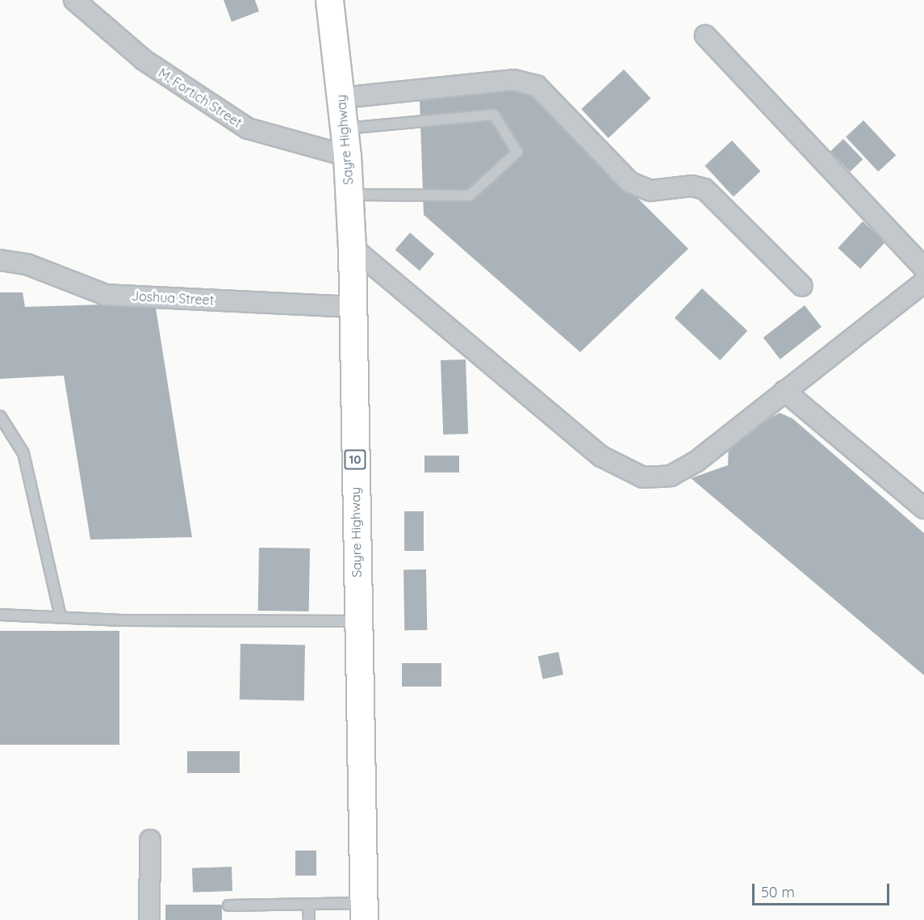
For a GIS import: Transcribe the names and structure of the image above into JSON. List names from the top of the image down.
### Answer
{
  "streets": {
    "highway": ["Sayre Highway", "10"],
    "street": ["M. Fortich Street", "Joshua Street"]
  },
  "crossings": [
    ["M. Fortich Street", "Sayre Highway"],
    ["Sayre Highway", "Joshua Street"]
  ],
  "scale_bar": "50 m"
}
